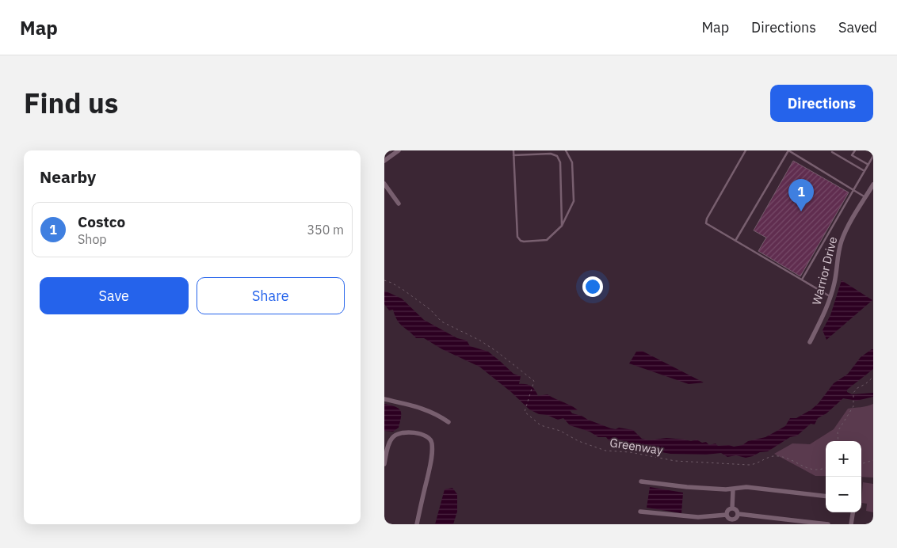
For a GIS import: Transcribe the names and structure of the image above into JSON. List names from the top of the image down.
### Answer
{
  "streets": {
    "street": ["Warrior Drive"],
    "path": ["Greenway"]
  },
  "page": {
    "header": "Map",
    "nav": ["Map", "Directions", "Saved"],
    "title": "Find us",
    "buttons": [
      "Directions",
      ["Save", "Share"]
    ],
    "heading": "Nearby",
    "pins": "1",
    "list": [
      {
        "mark": "1",
        "name": "Costco",
        "note": "Shop",
        "value": "350 m"
      }
    ],
    "map_buttons": ["+", "−"]
  }
}
